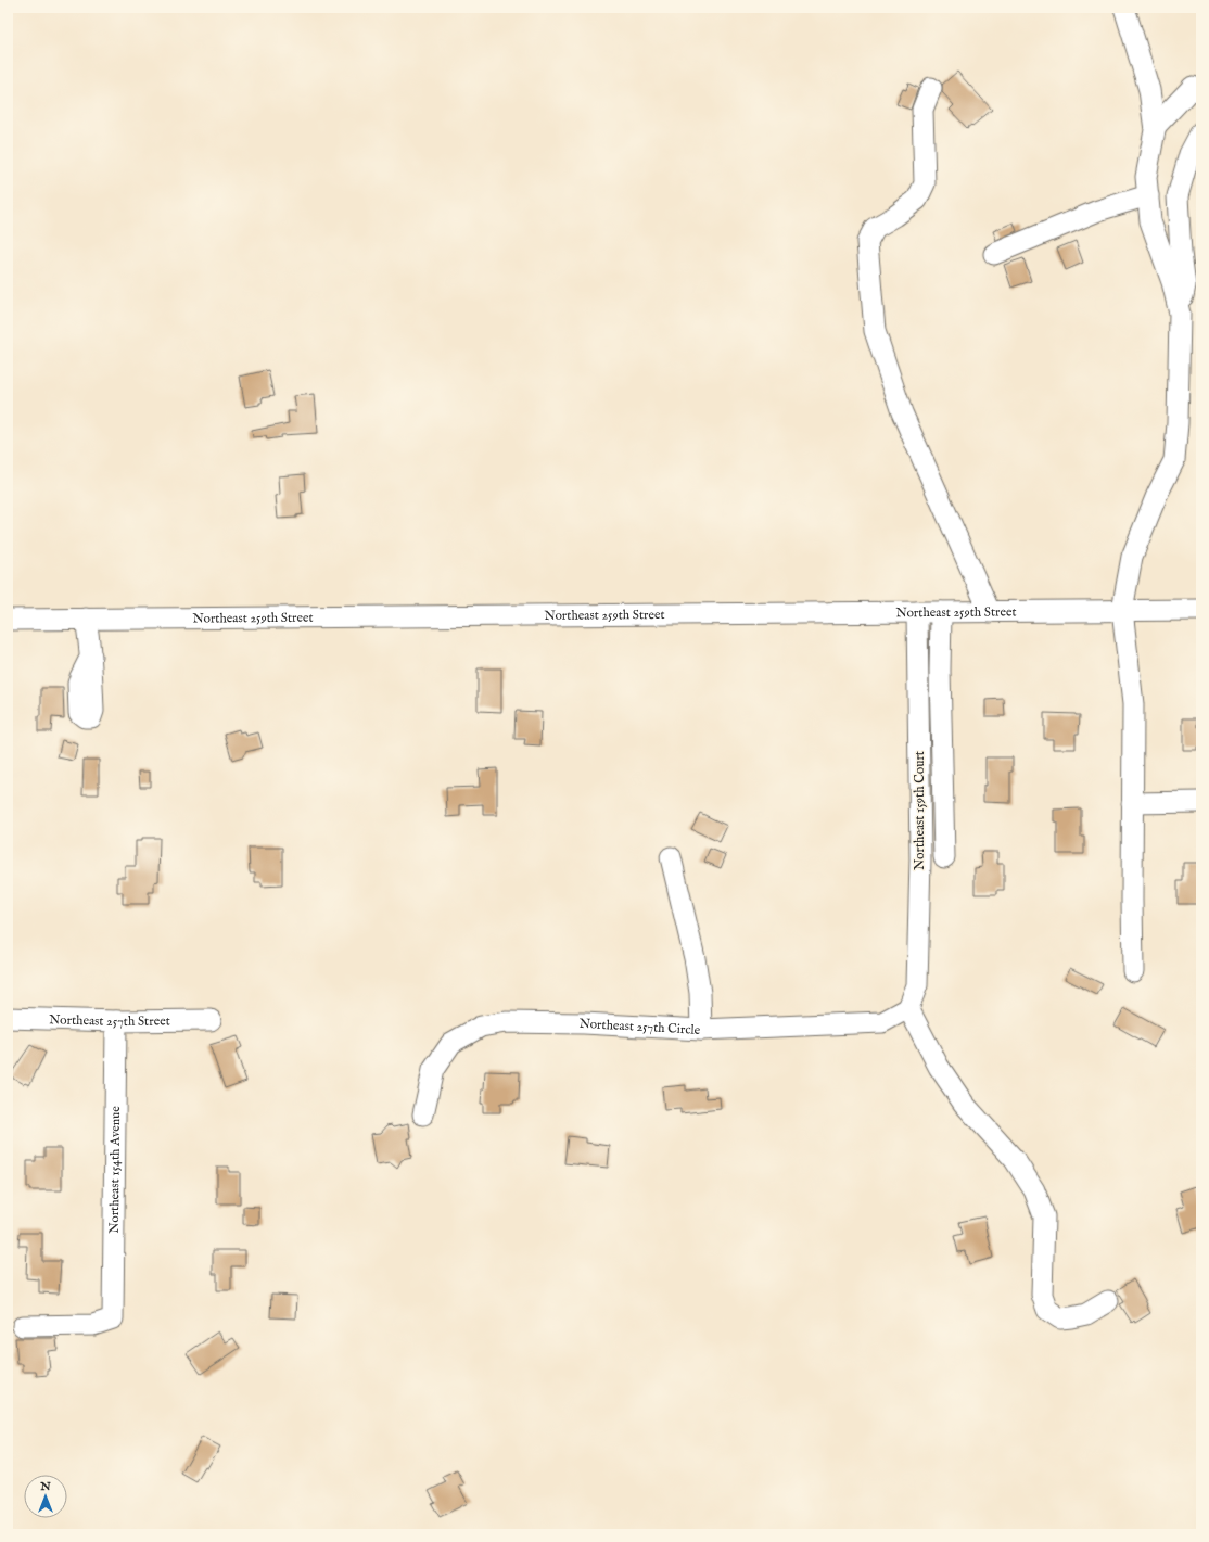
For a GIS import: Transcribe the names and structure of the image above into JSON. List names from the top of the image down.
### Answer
{
  "streets": {
    "street": [
      "Northeast 259th Street",
      "Northeast 159th Court",
      "Northeast 257th Street",
      "Northeast 257th Circle",
      "Northeast 154th Avenue"
    ]
  },
  "crossings": [
    ["Northeast 259th Street", "Northeast 159th Court"],
    ["Northeast 159th Court", "Northeast 257th Circle"],
    ["Northeast 257th Street", "Northeast 154th Avenue"]
  ],
  "north": "top"
}
